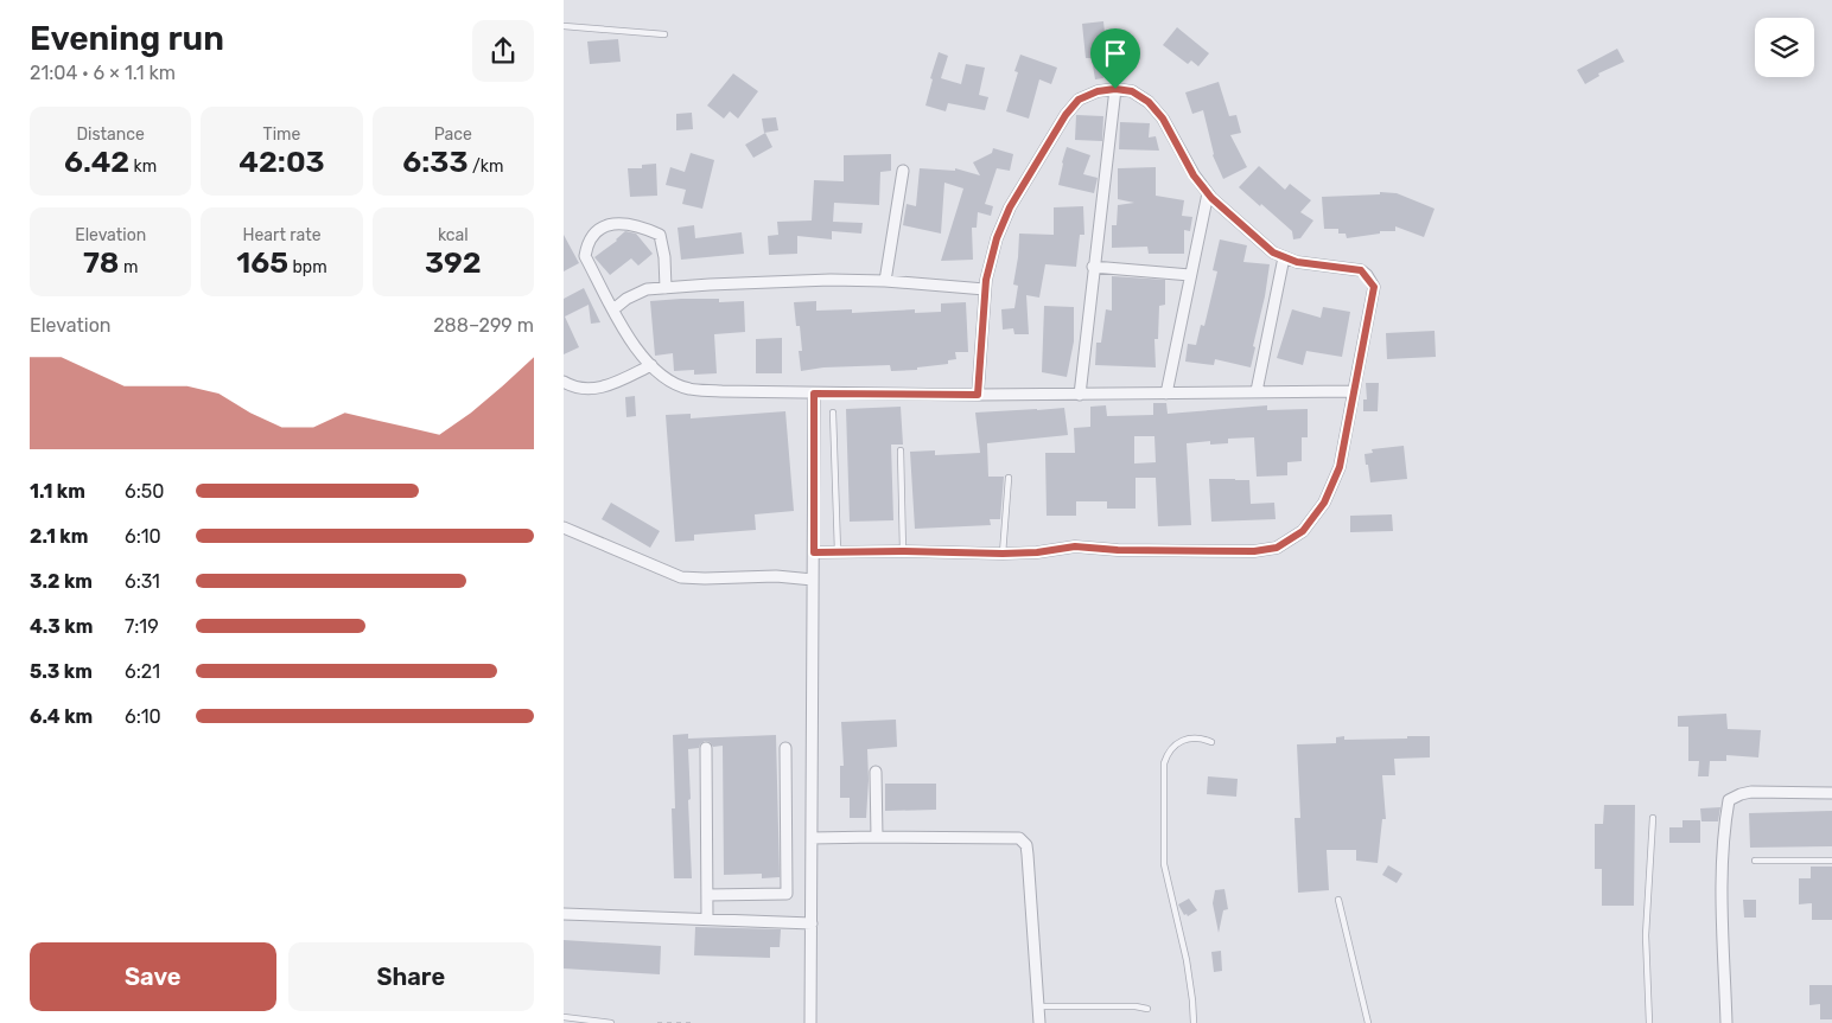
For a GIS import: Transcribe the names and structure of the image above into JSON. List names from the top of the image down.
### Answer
{
  "page": {
    "heading": ["Evening run", "21:04 · 6 × 1.1 km"],
    "stats": [
      ["Distance", "6.42 km"],
      ["Time", "42:03"],
      ["Pace", "6:33 /km"],
      ["Elevation", "78 m"],
      ["Heart rate", "165 bpm"],
      ["kcal", "392"]
    ],
    "chart": ["Elevation", "288–299 m"],
    "list": [
      {
        "name": "1.1 km",
        "note": "6:50"
      },
      {
        "name": "2.1 km",
        "note": "6:10"
      },
      {
        "name": "3.2 km",
        "note": "6:31"
      },
      {
        "name": "4.3 km",
        "note": "7:19"
      },
      {
        "name": "5.3 km",
        "note": "6:21"
      },
      {
        "name": "6.4 km",
        "note": "6:10"
      }
    ],
    "buttons": ["Save", "Share"]
  }
}
